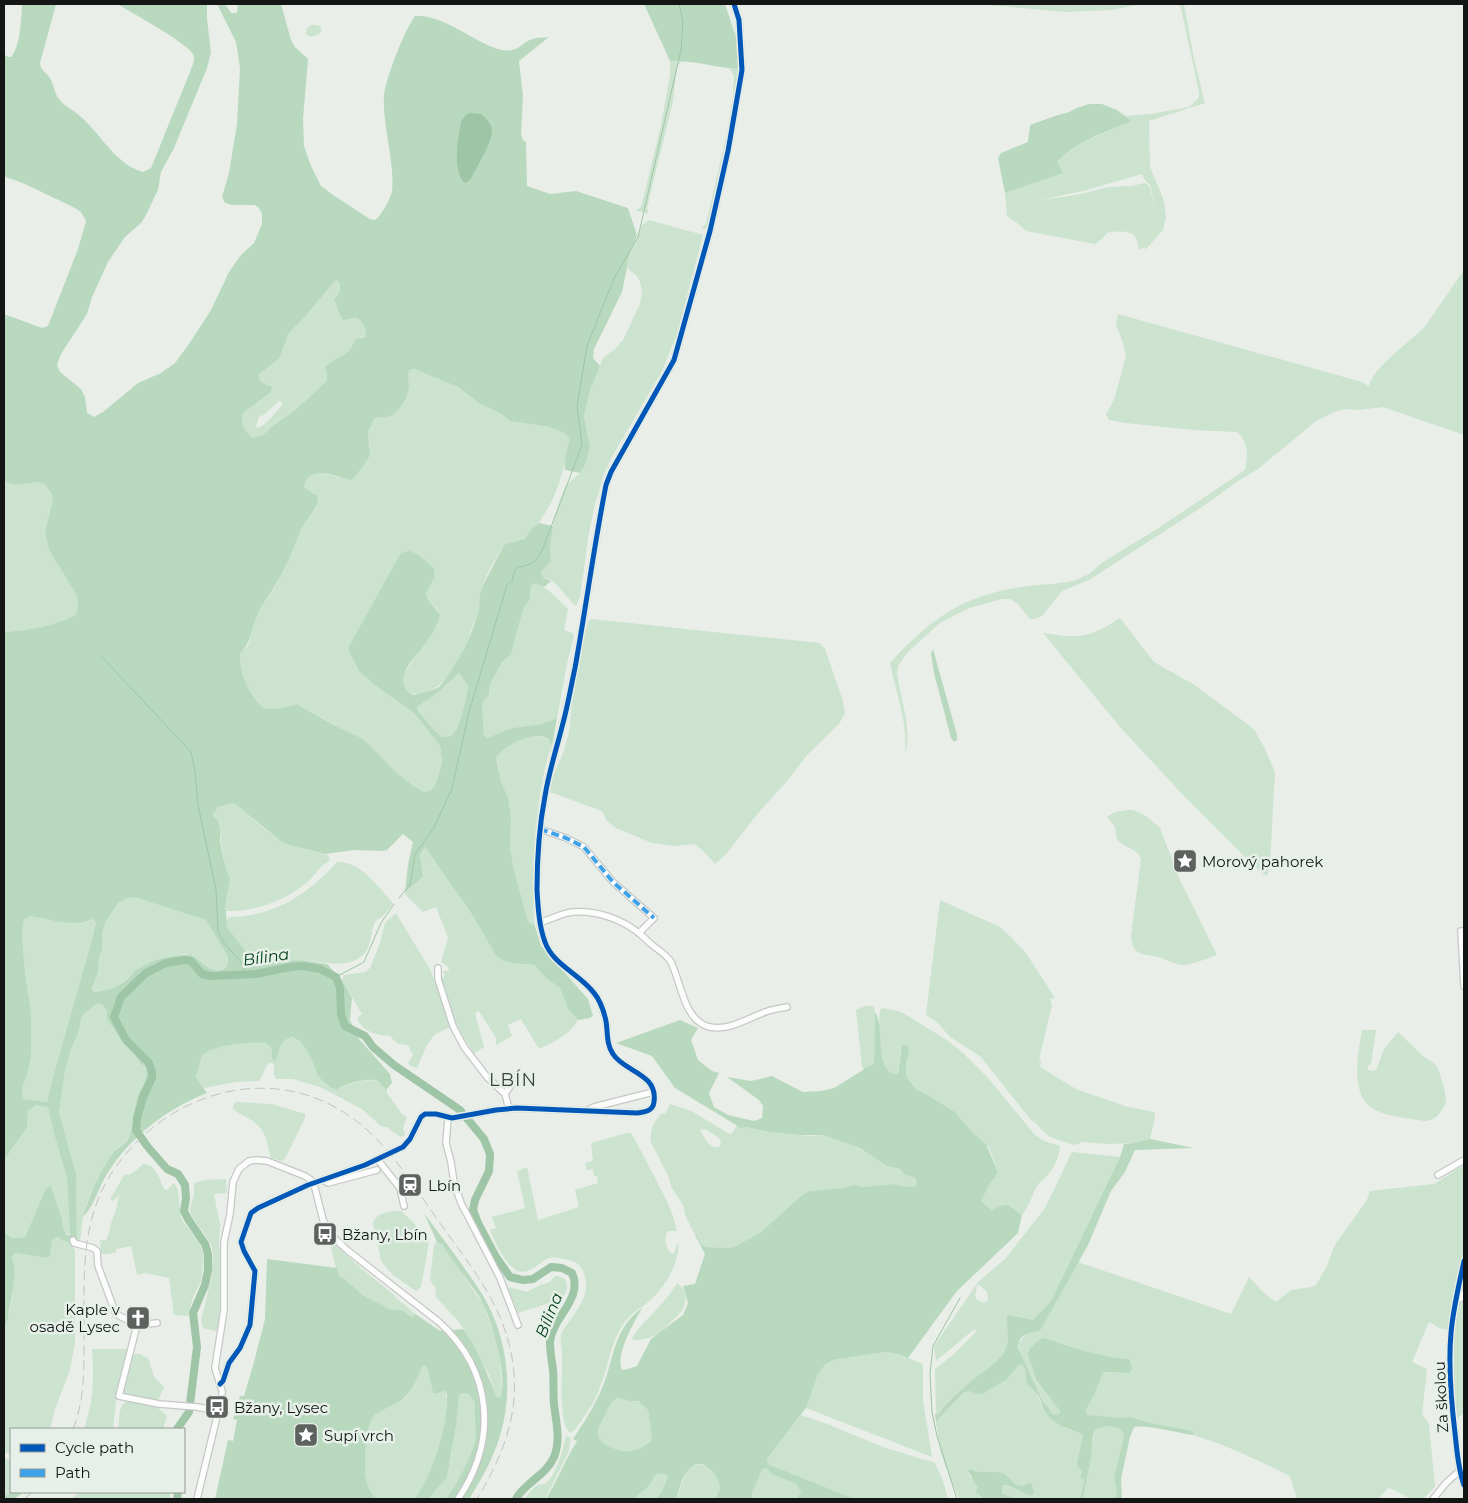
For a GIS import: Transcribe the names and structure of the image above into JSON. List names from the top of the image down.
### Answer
{
  "streets": {
    "street": ["Za školou"]
  },
  "districts": ["LBÍN"],
  "water": ["Bílina"],
  "places": {
    "place": ["Morový pahorek", "Supí vrch"],
    "station": ["Lbín"],
    "bus stop": ["Bžany, Lbín", "Bžany, Lysec"],
    "church": ["Kaple v osadě Lysec"]
  },
  "legend": ["Cycle path", "Path"]
}
